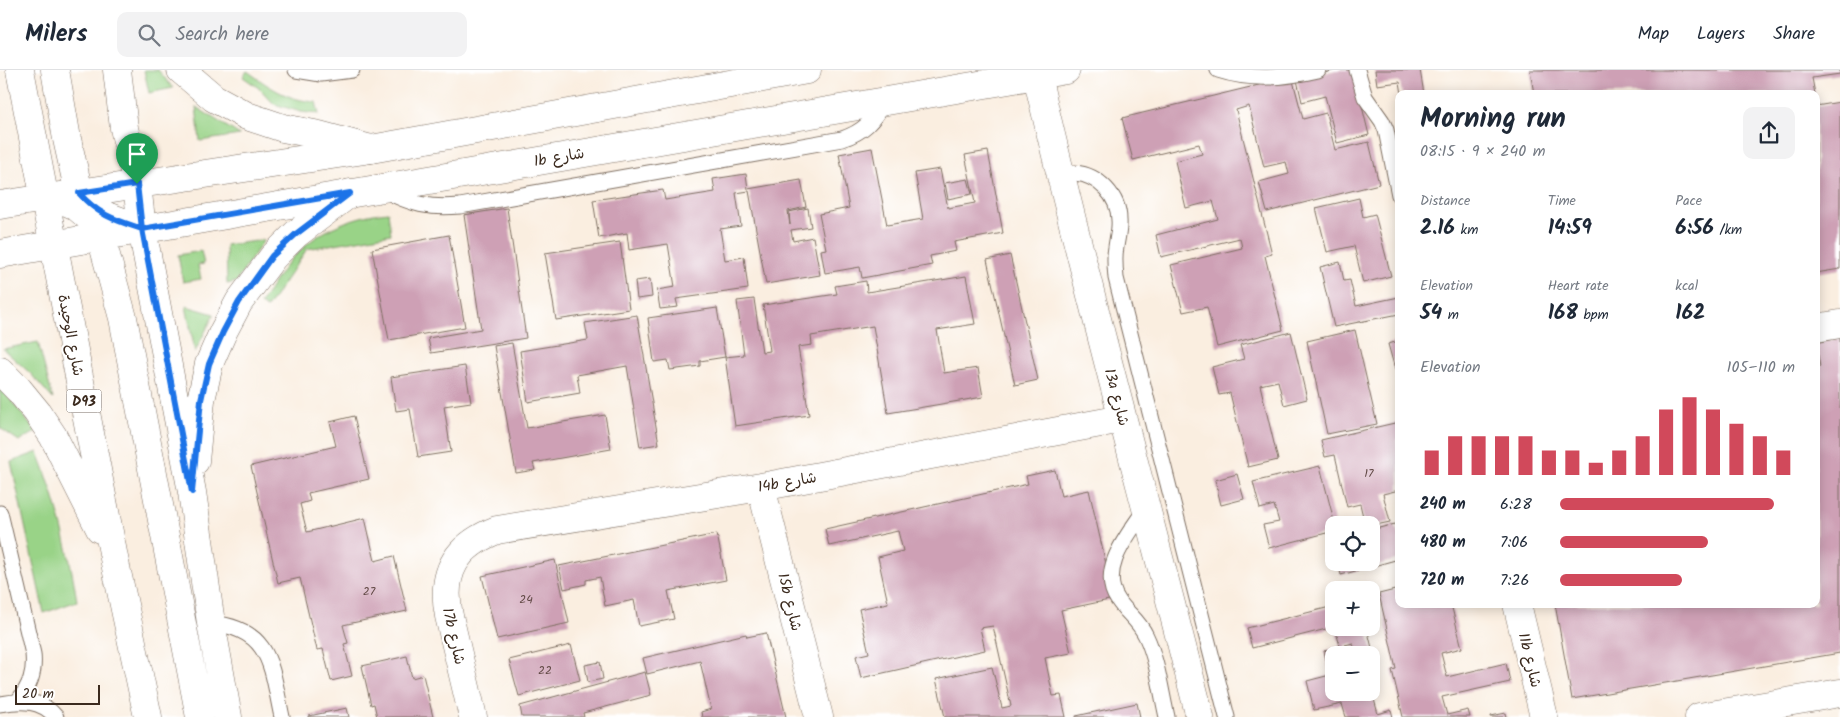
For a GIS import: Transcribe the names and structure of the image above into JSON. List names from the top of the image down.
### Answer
{
  "streets": {
    "street": [
      "1b شارع",
      "شارع الوحيدة",
      "13a شارع",
      "D93",
      "14b شارع",
      "15b شارع",
      "17b شارع",
      "11b شارع"
    ]
  },
  "crossings": [
    ["1b شارع", "شارع الوحيدة"],
    ["1b شارع", "13a شارع"],
    ["13a شارع", "14b شارع"],
    ["14b شارع", "15b شارع"],
    ["14b شارع", "17b شارع"]
  ],
  "house_numbers": [
    "17",
    "27",
    "24",
    "22"
  ],
  "scale_bar": "20 m",
  "page": {
    "header": "Milers",
    "search": "Search here",
    "nav": ["Map", "Layers", "Share"],
    "heading": ["Morning run", "08:15 · 9 × 240 m"],
    "stats": [
      ["Distance", "2.16 km"],
      ["Time", "14:59"],
      ["Pace", "6:56 /km"],
      ["Elevation", "54 m"],
      ["Heart rate", "168 bpm"],
      ["kcal", "162"]
    ],
    "chart": ["Elevation", "105–110 m"],
    "list": [
      {
        "name": "240 m",
        "note": "6:28"
      },
      {
        "name": "480 m",
        "note": "7:06"
      },
      {
        "name": "720 m",
        "note": "7:26"
      }
    ],
    "map_buttons": ["+", "−"],
    "scale": "20 m"
  }
}
